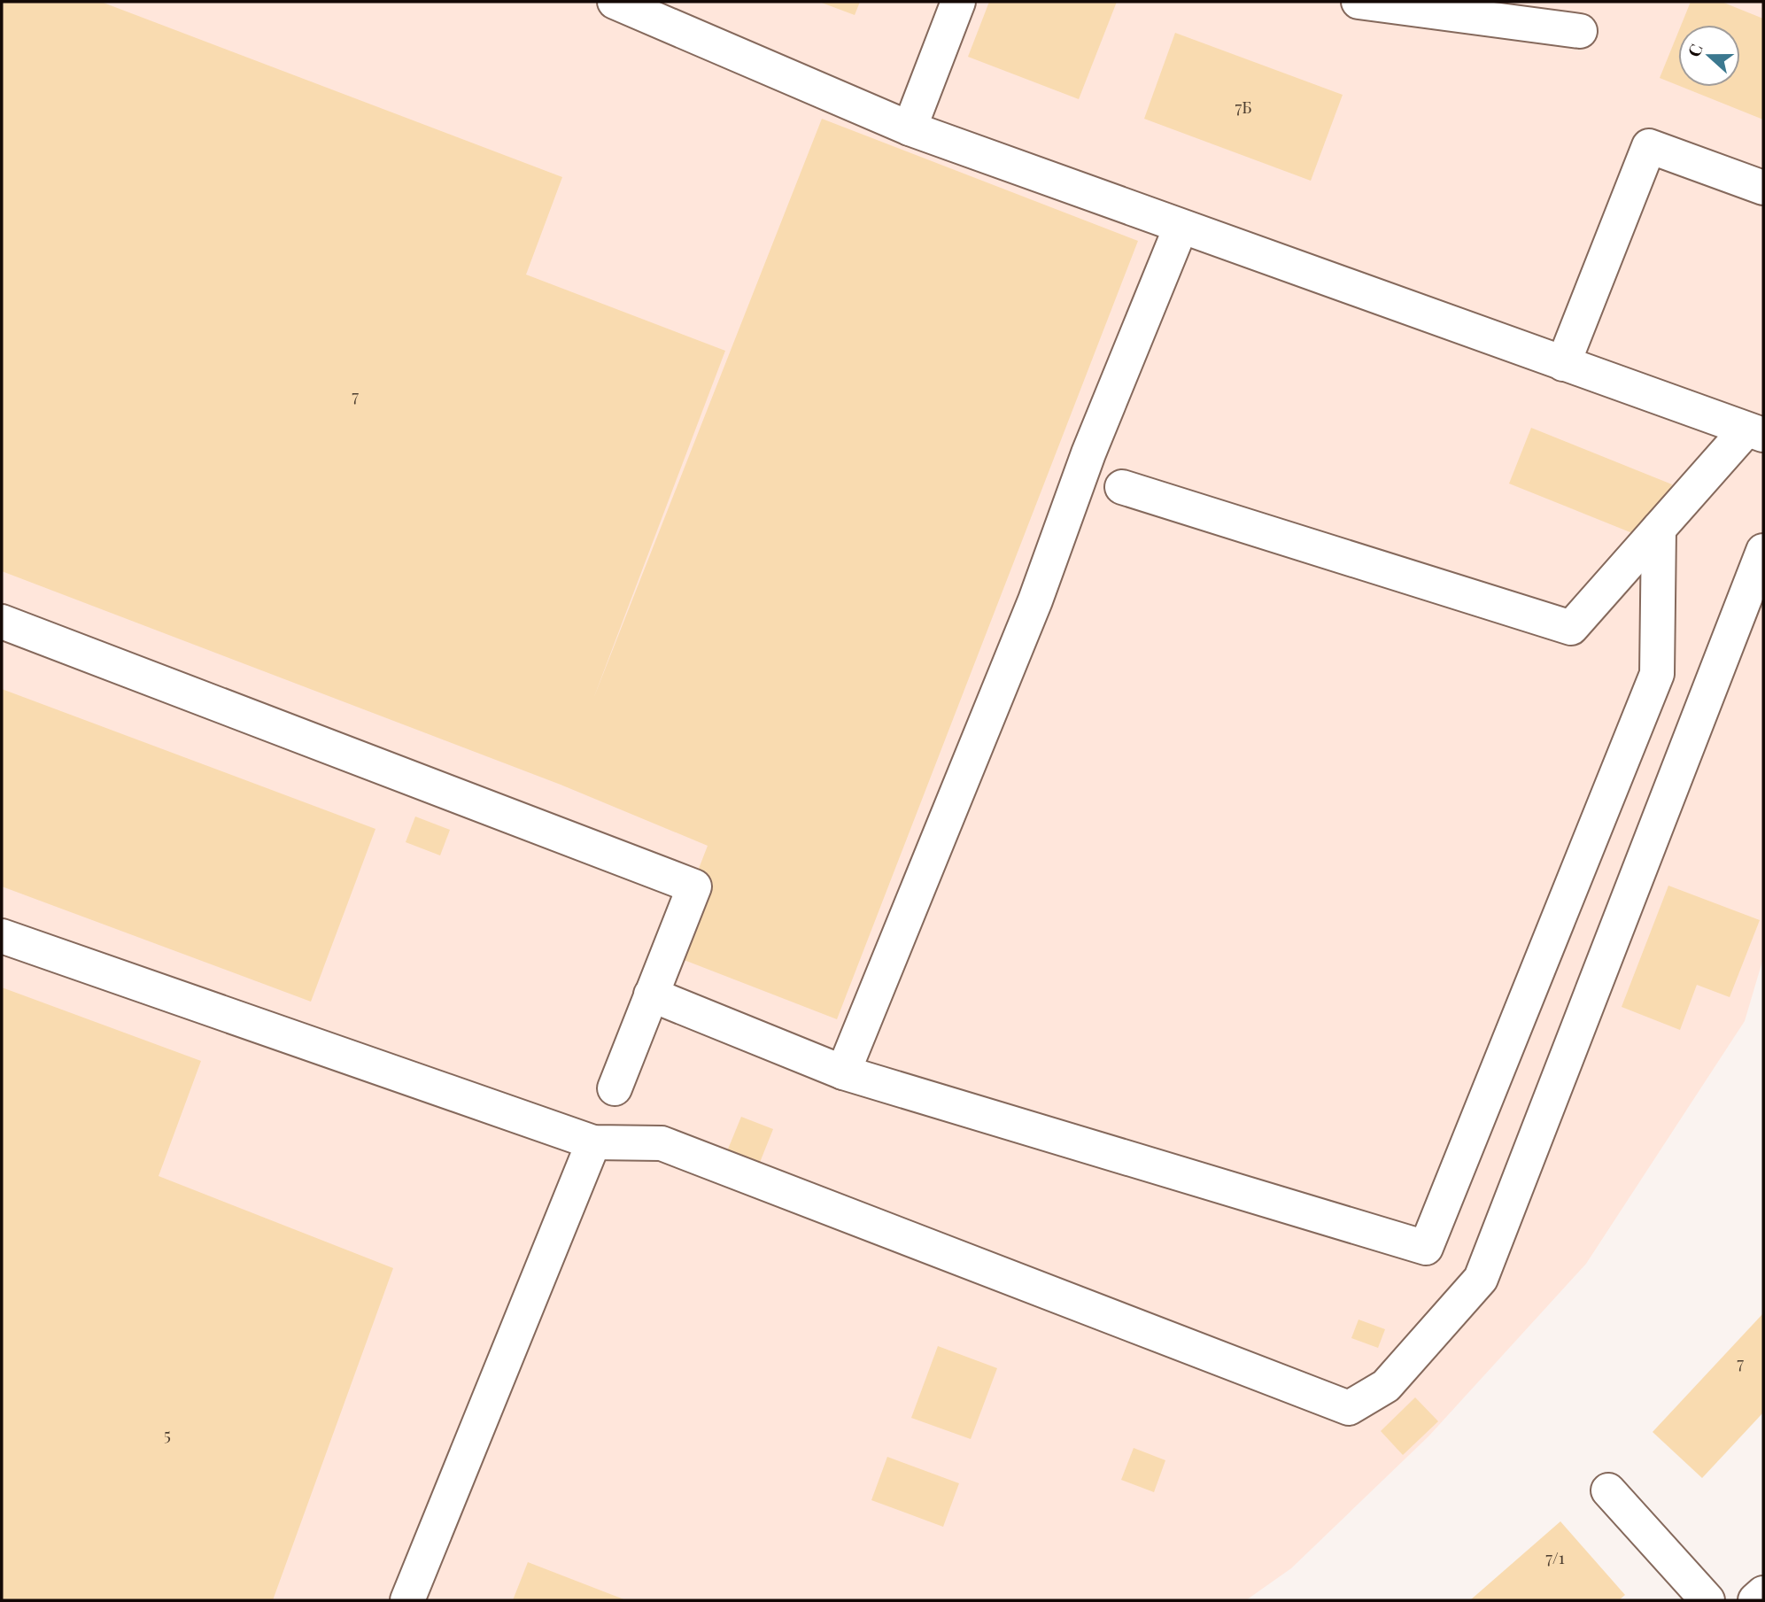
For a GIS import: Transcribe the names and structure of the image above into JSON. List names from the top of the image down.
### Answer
{
  "house_numbers": [
    "7Б",
    "7",
    "7",
    "5",
    "7/1"
  ],
  "north": "left"
}
